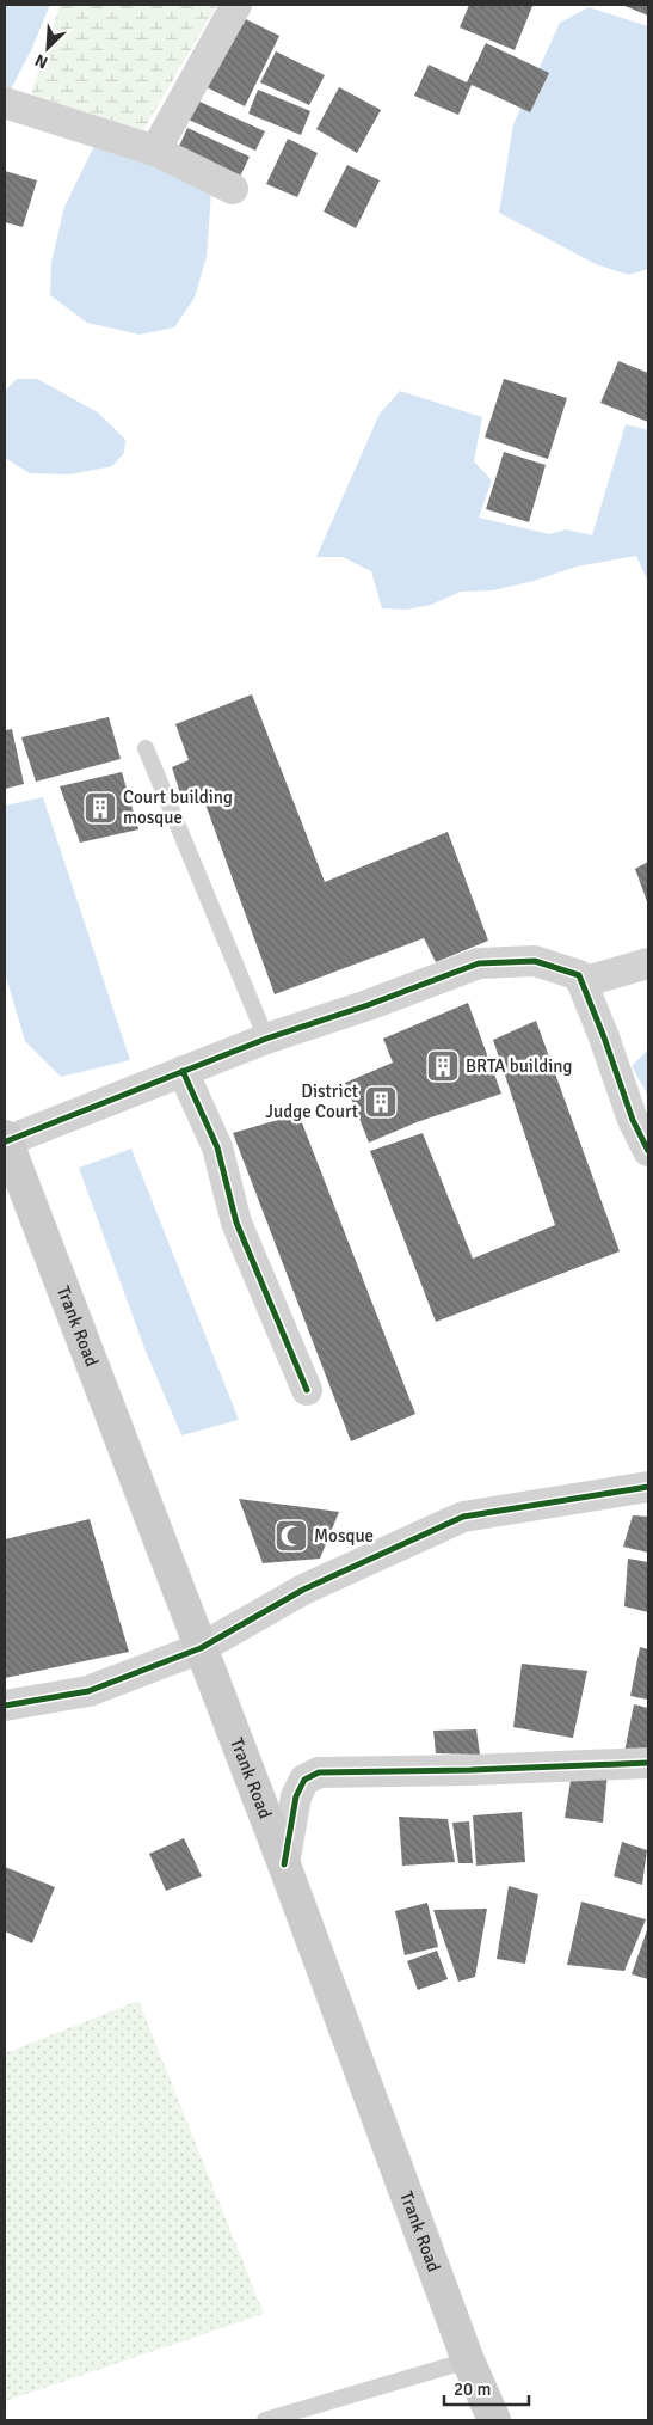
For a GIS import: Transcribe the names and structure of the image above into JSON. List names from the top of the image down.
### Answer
{
  "streets": {
    "main road": ["Trank Road"]
  },
  "places": {
    "building": ["Court building mosque", "BRTA building", "District Judge Court"],
    "mosque": ["Mosque"]
  },
  "scale_bar": "20 m",
  "north": "bottom left"
}
